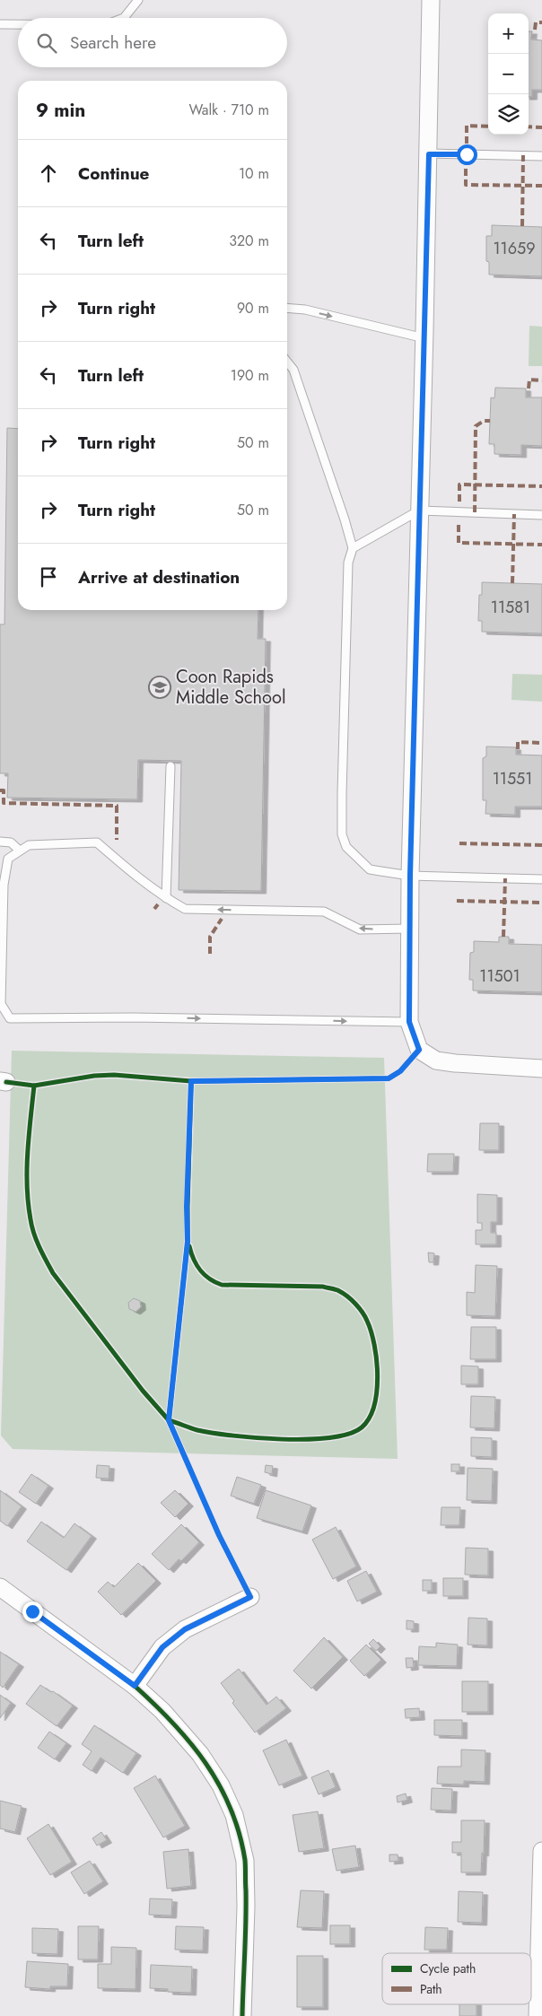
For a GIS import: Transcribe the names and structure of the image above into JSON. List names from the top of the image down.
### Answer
{
  "places": {
    "school or university": ["Coon Rapids Middle School"]
  },
  "house_numbers": [
    "11659",
    "11581",
    "11551",
    "11501"
  ],
  "legend": ["Cycle path", "Path"],
  "page": {
    "map_buttons": ["+", "−"],
    "search": "Search here",
    "heading": ["9 min", "Walk · 710 m"],
    "list": [
      ["Continue", "10 m"],
      ["Turn left", "320 m"],
      ["Turn right", "90 m"],
      ["Turn left", "190 m"],
      ["Turn right", "50 m"],
      ["Turn right", "50 m"],
      "Arrive at destination"
    ]
  }
}
